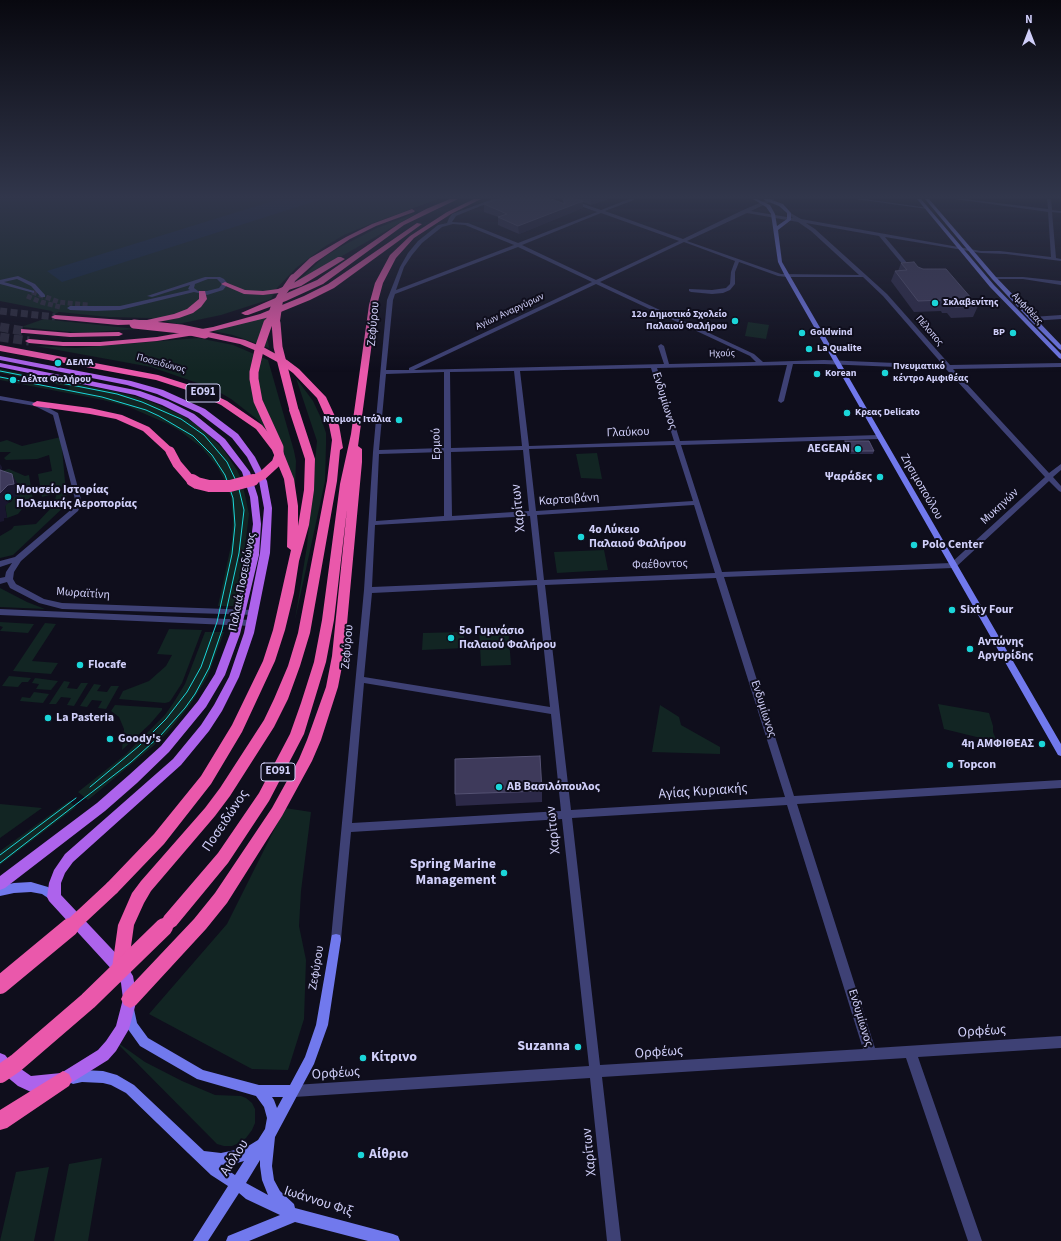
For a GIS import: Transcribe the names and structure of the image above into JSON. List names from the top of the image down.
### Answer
{
  "streets": {
    "highway": ["Ποσειδώνος", "ΕΟ91"],
    "main road": ["Παλαιά Ποσειδώνος"],
    "street": [
      "Αμφιθέας",
      "Αγίων Αναργύρων",
      "Ζεφύρου",
      "Πέλοπος",
      "Ηχούς",
      "Ενδυμίωνος",
      "Γλαύκου",
      "Ερμού",
      "Ζησιμοπούλου",
      "Καρτσιβάνη",
      "Μυκηνών",
      "Χαρίτων",
      "Φαέθοντος",
      "Μωραϊτίνη",
      "Αγίας Κυριακής",
      "Ορφέως",
      "Αιόλου",
      "Ιωάννου Φιξ"
    ]
  },
  "crossings": [
    ["Αγίων Αναργύρων", "Ηχούς"],
    ["Ζεφύρου", "Ηχούς"],
    ["Ζεφύρου", "Γλαύκου"],
    ["Ζεφύρου", "Καρτσιβάνη"],
    ["Ζεφύρου", "Φαέθοντος"],
    ["Ζεφύρου", "Αγίας Κυριακής"],
    ["Ζεφύρου", "Ορφέως"],
    ["Ζεφύρου", "Αιόλου"],
    ["Πέλοπος", "Ηχούς"],
    ["Πέλοπος", "Μυκηνών"],
    ["Ηχούς", "Ενδυμίωνος"],
    ["Ηχούς", "Ερμού"],
    ["Ηχούς", "Ζησιμοπούλου"],
    ["Ηχούς", "Χαρίτων"],
    ["Ενδυμίωνος", "Γλαύκου"],
    ["Ενδυμίωνος", "Καρτσιβάνη"],
    ["Ενδυμίωνος", "Φαέθοντος"],
    ["Ενδυμίωνος", "Αγίας Κυριακής"],
    ["Ενδυμίωνος", "Ορφέως"],
    ["Γλαύκου", "Ερμού"],
    ["Γλαύκου", "Ζησιμοπούλου"],
    ["Γλαύκου", "Χαρίτων"],
    ["Ερμού", "Καρτσιβάνη"],
    ["Ζησιμοπούλου", "Μυκηνών"],
    ["Ζησιμοπούλου", "Φαέθοντος"],
    ["Καρτσιβάνη", "Χαρίτων"],
    ["Μυκηνών", "Φαέθοντος"],
    ["Χαρίτων", "Φαέθοντος"],
    ["Χαρίτων", "Αγίας Κυριακής"],
    ["Χαρίτων", "Ορφέως"],
    ["Παλαιά Ποσειδώνος", "Μωραϊτίνη"],
    ["Ορφέως", "Αιόλου"],
    ["Αιόλου", "Ιωάννου Φιξ"]
  ],
  "places": [
    "Σκλαβενίτης",
    "12ο Δημοτικό Σχολείο Παλαιού Φαλήρου",
    "Goldwind",
    "BP",
    "La Qualite",
    "ΔΕΛΤΑ",
    "Πνευματικό κέντρο Αμφιθέας",
    "Korean",
    "Δέλτα Φαλήρου",
    "Κρεας Delicato",
    "Ντομους Ιτάλια",
    "AEGEAN",
    "Ψαράδες",
    "Μουσείο Ιστορίας Πολεμικής Αεροπορίας",
    "4ο Λύκειο Παλαιού Φαλήρου",
    "Polo Center",
    "Sixty Four",
    "5ο Γυμνάσιο Παλαιού Φαλήρου",
    "Αντώνης Αργυρίδης",
    "Flocafe",
    "La Pasteria",
    "Goody's",
    "4η ΑΜΦΙΘΕΑΣ",
    "Topcon",
    "ΑΒ Βασιλόπουλος",
    "Spring Marine Management",
    "Suzanna",
    "Κίτρινο",
    "Αίθριο"
  ],
  "north": "top"
}
